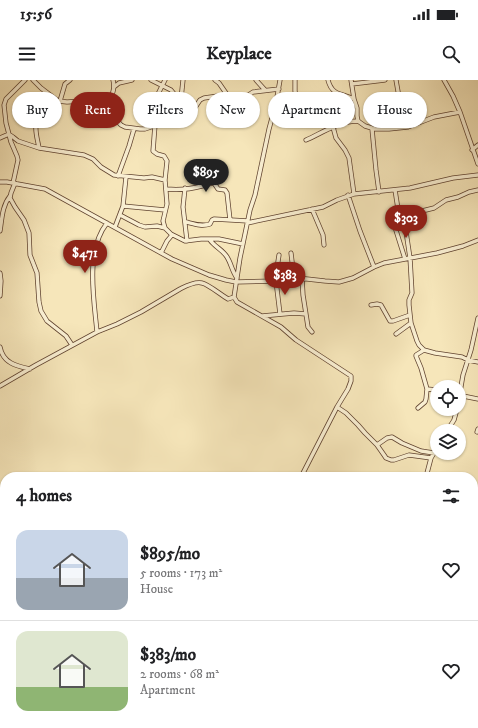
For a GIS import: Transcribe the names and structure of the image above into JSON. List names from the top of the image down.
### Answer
{
  "page": {
    "status": "15:56",
    "header": "Keyplace",
    "chip": [
      "Buy",
      "Rent",
      "Filters",
      "New",
      "Apartment",
      "House"
    ],
    "price": [
      "$895",
      "$303",
      "$471",
      "$383"
    ],
    "heading": "4 homes",
    "list": [
      {
        "name": "$895/mo",
        "note": "5 rooms · 173 m² · House"
      },
      {
        "name": "$383/mo",
        "note": "2 rooms · 68 m² · Apartment"
      }
    ]
  }
}
